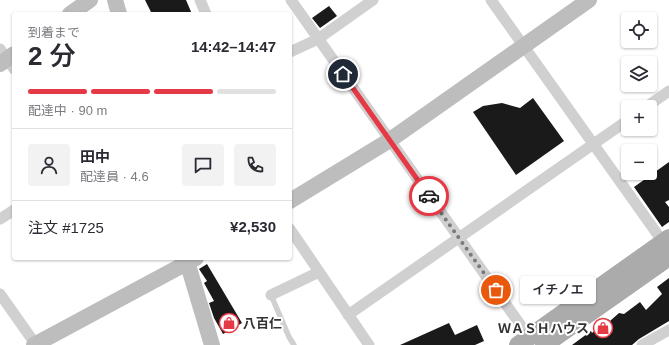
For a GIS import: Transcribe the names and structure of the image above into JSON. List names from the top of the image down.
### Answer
{
  "places": {
    "other": ["イチノエ"],
    "shop": ["八百仁", "ＷＡＳＨハウス"]
  },
  "page": {
    "map_buttons": ["+", "−"],
    "heading": ["2 分", "到着まで", "14:42–14:47"],
    "panel": [
      "田中",
      "配達員 · 4.6",
      "注文 #1725",
      "¥2,530"
    ],
    "bar": "配達中 · 90 m",
    "bubble": "イチノエ"
  }
}
